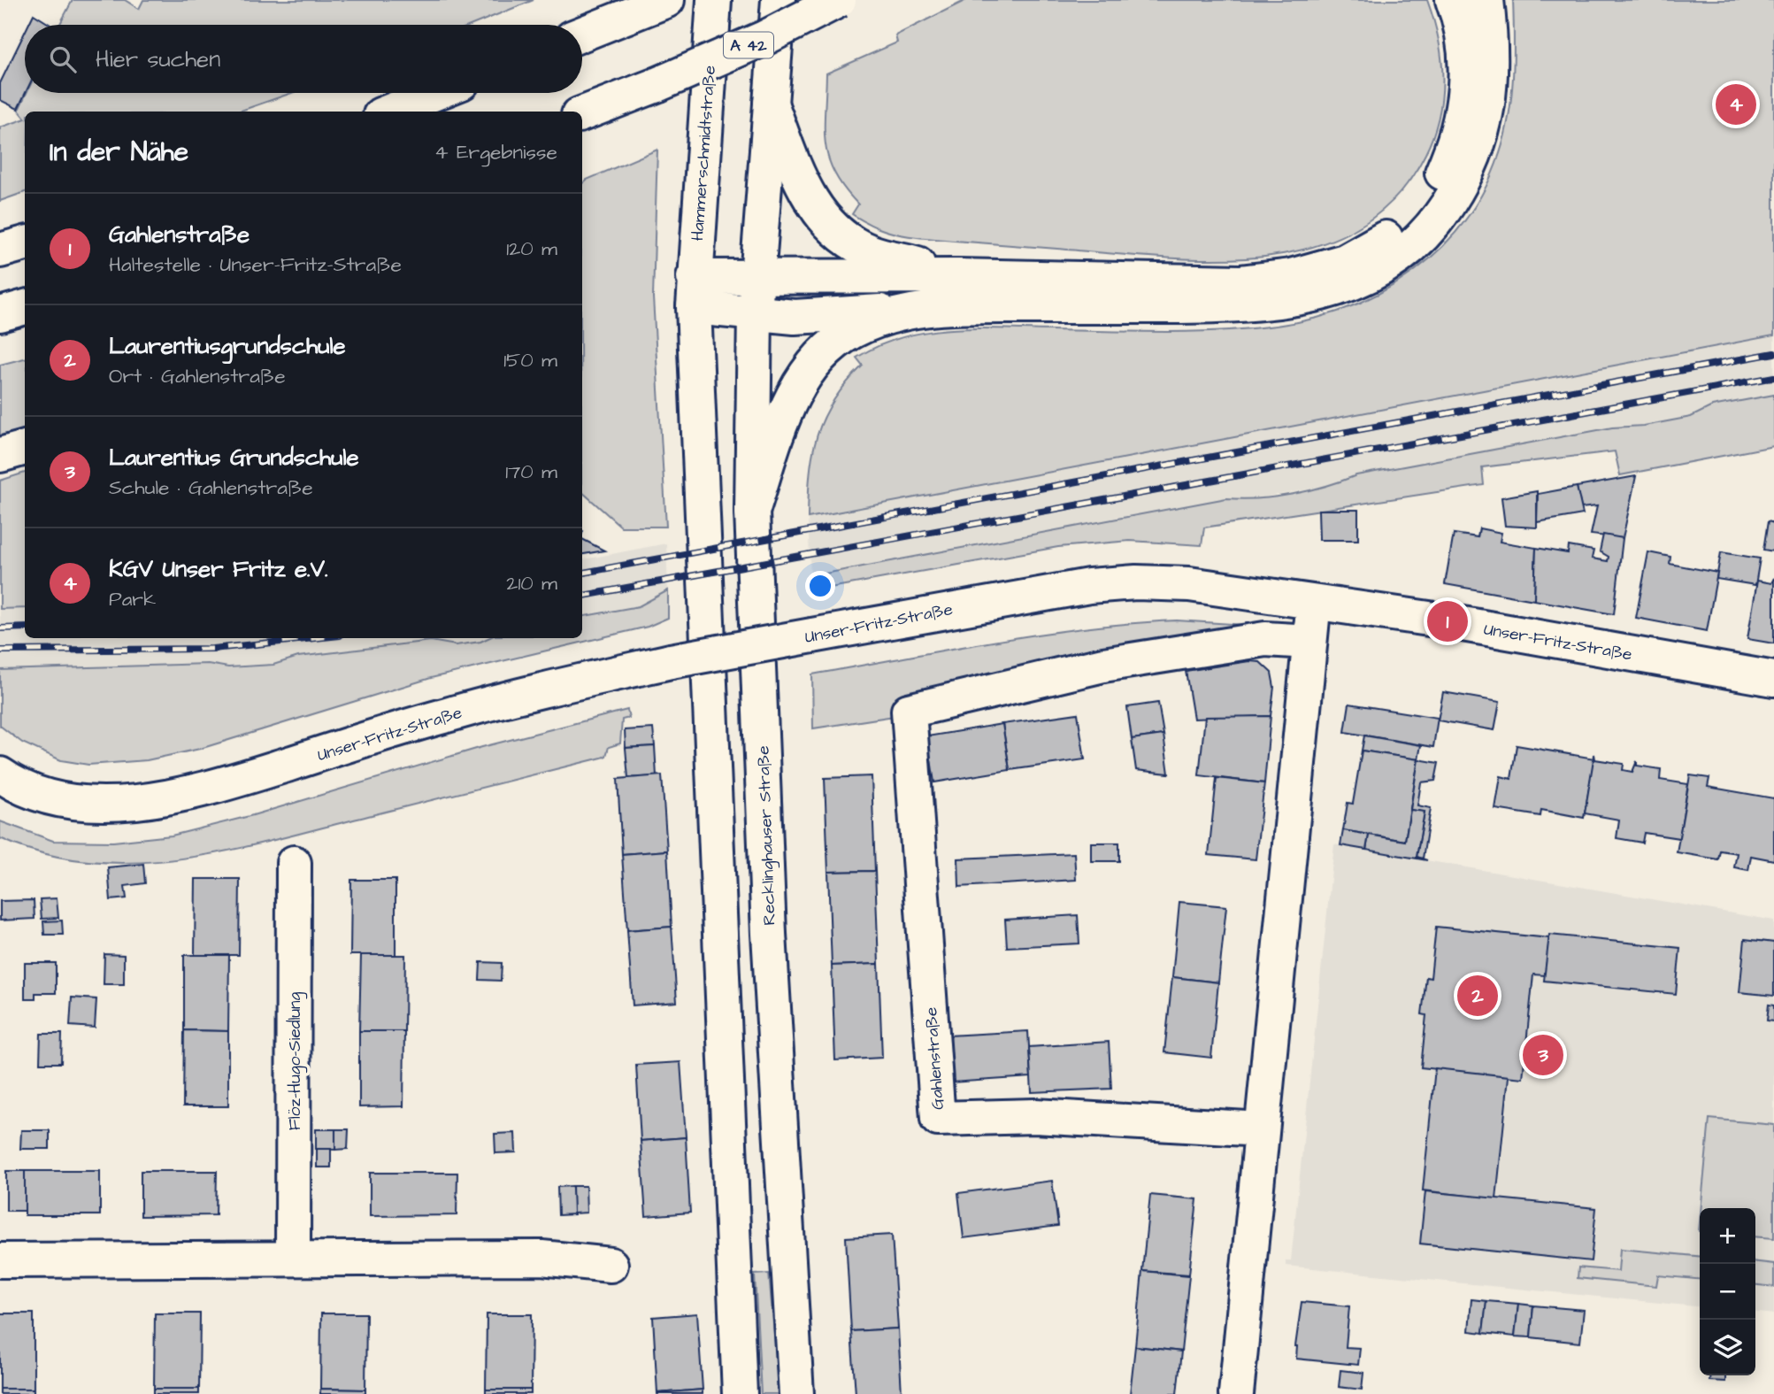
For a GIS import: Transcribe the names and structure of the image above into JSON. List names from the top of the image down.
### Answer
{
  "streets": {
    "main road": [
      "A 42",
      "Hammerschmidtstraße",
      "Unser-Fritz-Straße",
      "Recklinghauser Straße",
      "Gahlenstraße",
      "Flöz-Hugo-Siedlung"
    ]
  },
  "page": {
    "search": "Hier suchen",
    "pins": [
      "4",
      "1",
      "2",
      "3"
    ],
    "heading": ["In der Nähe", "4 Ergebnisse"],
    "list": [
      {
        "mark": "1",
        "name": "Gahlenstraße",
        "note": "Haltestelle · Unser-Fritz-Straße",
        "value": "120 m"
      },
      {
        "mark": "2",
        "name": "Laurentiusgrundschule",
        "note": "Ort · Gahlenstraße",
        "value": "150 m"
      },
      {
        "mark": "3",
        "name": "Laurentius Grundschule",
        "note": "Schule · Gahlenstraße",
        "value": "170 m"
      },
      {
        "mark": "4",
        "name": "KGV Unser Fritz e.V.",
        "note": "Park",
        "value": "210 m"
      }
    ],
    "map_buttons": ["+", "−"]
  }
}
